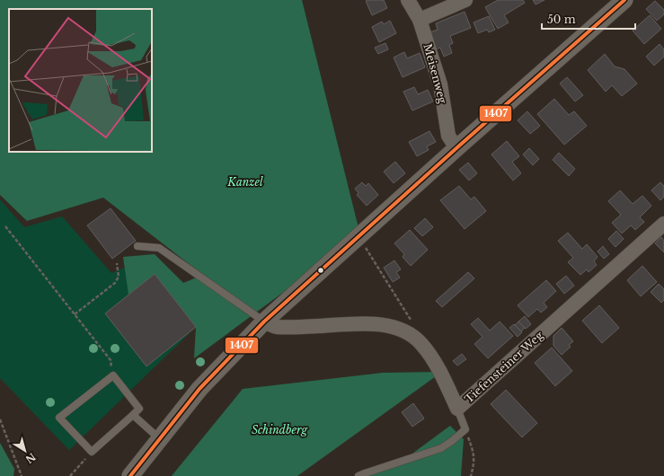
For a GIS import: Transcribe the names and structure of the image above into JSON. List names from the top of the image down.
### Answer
{
  "streets": {
    "street": ["Meisenweg", "Tiefensteiner Weg"]
  },
  "parks": ["Kanzel", "Schindberg"],
  "lines": ["transit line 1407"],
  "scale_bar": "50 m",
  "north": "bottom right"
}
